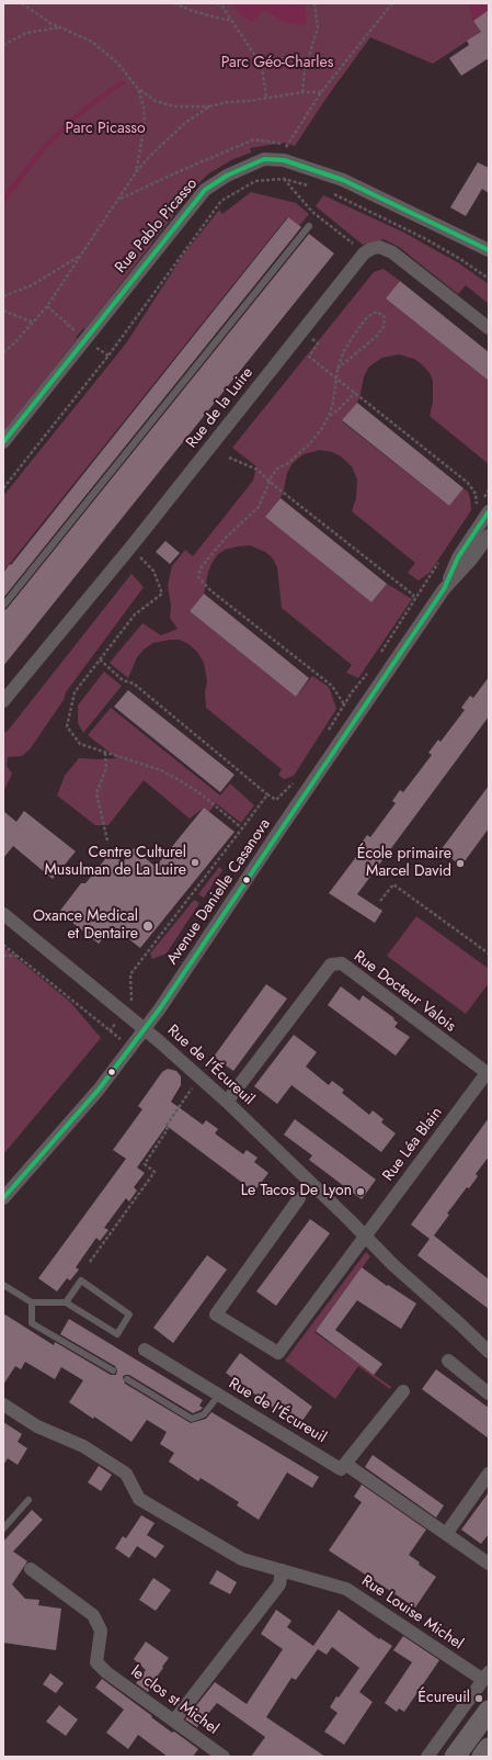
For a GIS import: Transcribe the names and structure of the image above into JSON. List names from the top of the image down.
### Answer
{
  "streets": {
    "street": [
      "Rue Pablo Picasso",
      "Rue de la Luire",
      "Avenue Danielle Casanova",
      "Rue Docteur Valois",
      "Rue de l'Écureuil",
      "Rue Léa Blain",
      "Rue Louise Michel",
      "le clos st Michel"
    ]
  },
  "crossings": [
    ["Avenue Danielle Casanova", "Rue de l'Écureuil"],
    ["Rue Docteur Valois", "Rue de l'Écureuil"],
    ["Rue Docteur Valois", "Rue Léa Blain"],
    ["Rue de l'Écureuil", "Rue Léa Blain"]
  ],
  "parks": ["Parc Géo-Charles", "Parc Picasso"],
  "places": [
    "Centre Culturel Musulman de La Luire",
    "École primaire Marcel David",
    "Oxance Medical et Dentaire",
    "Le Tacos De Lyon",
    "Écureuil"
  ]
}
